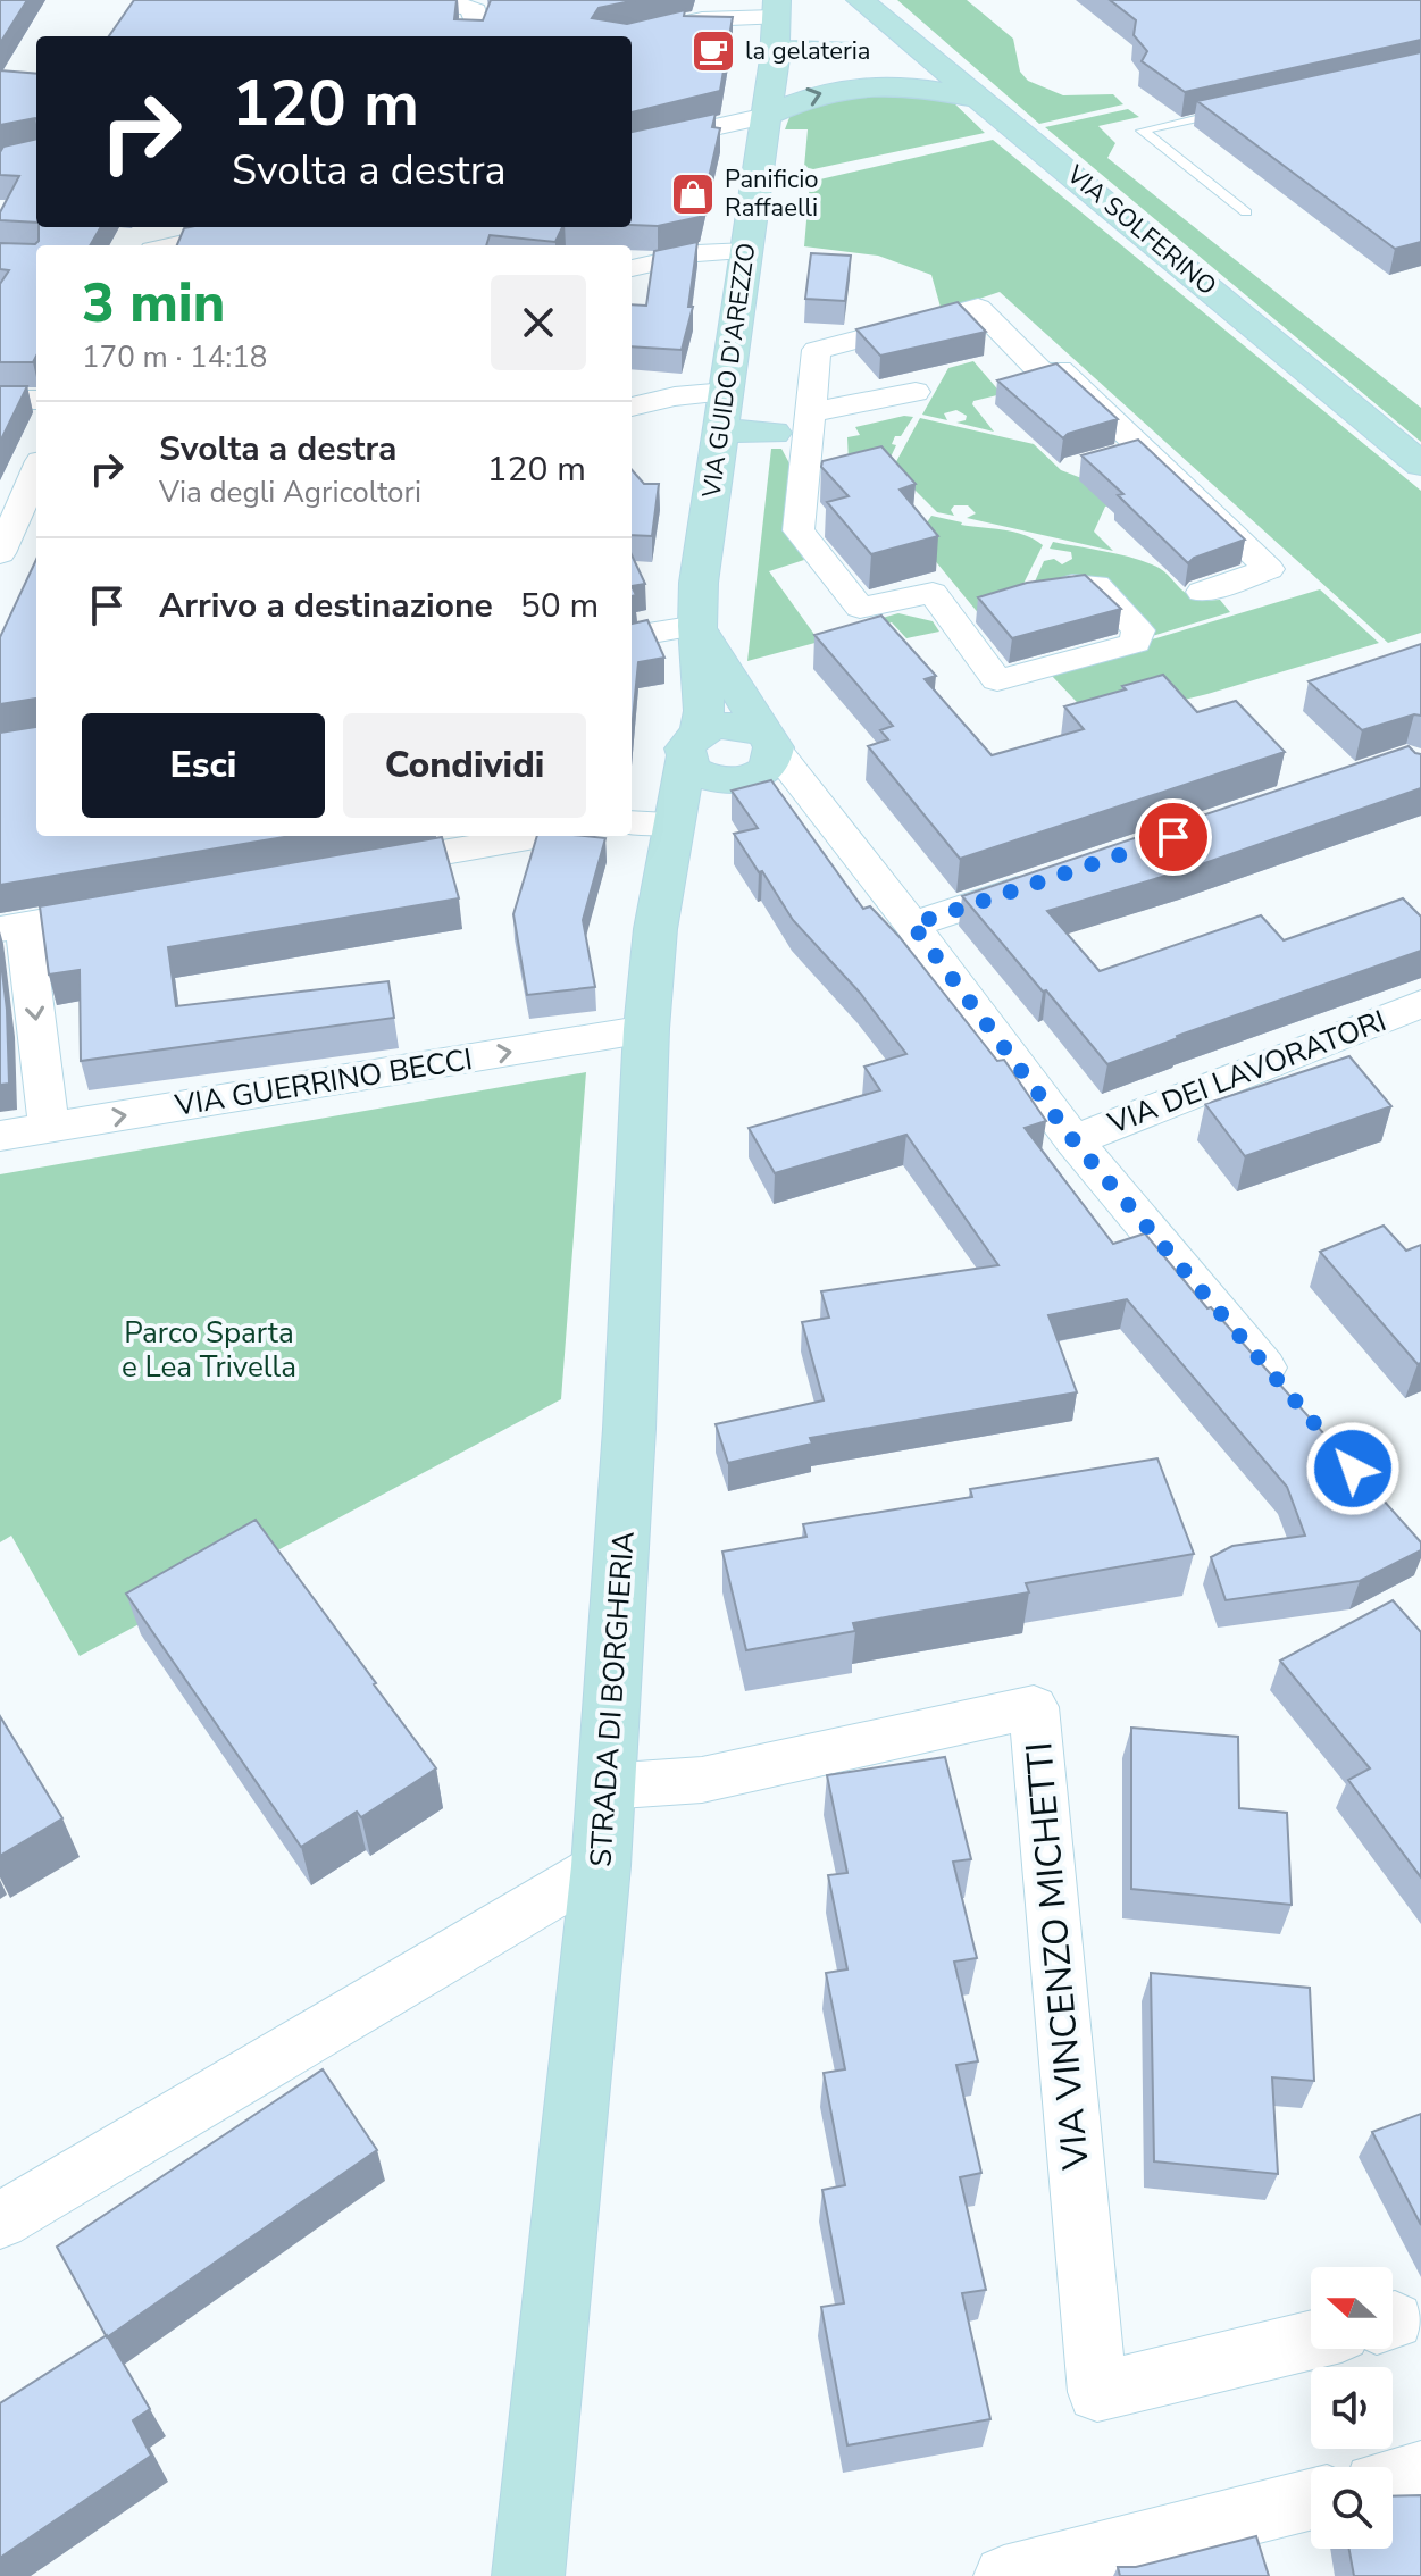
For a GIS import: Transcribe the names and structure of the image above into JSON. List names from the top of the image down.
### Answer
{
  "streets": {
    "street": [
      "VIA SOLFERINO",
      "VIA GUIDO D'AREZZO",
      "VIA DEI LAVORATORI",
      "VIA GUERRINO BECCI",
      "STRADA DI BORGHERIA",
      "VIA VINCENZO MICHETTI"
    ]
  },
  "crossings": [
    ["VIA GUIDO D'AREZZO", "STRADA DI BORGHERIA"],
    ["VIA GUERRINO BECCI", "STRADA DI BORGHERIA"],
    ["STRADA DI BORGHERIA", "VIA VINCENZO MICHETTI"]
  ],
  "parks": ["Parco Sparta e Lea Trivella"],
  "places": {
    "cafe": ["la gelateria"],
    "shop": ["Panificio Raffaelli"]
  },
  "north": "left",
  "page": {
    "turn": ["120 m", "Svolta a destra"],
    "heading": ["3 min", "170 m · 14:18"],
    "list": [
      {
        "name": "Svolta a destra",
        "note": "Via degli Agricoltori",
        "value": "120 m"
      },
      {
        "name": "Arrivo a destinazione",
        "value": "50 m"
      }
    ],
    "buttons": ["Esci", "Condividi"]
  }
}
